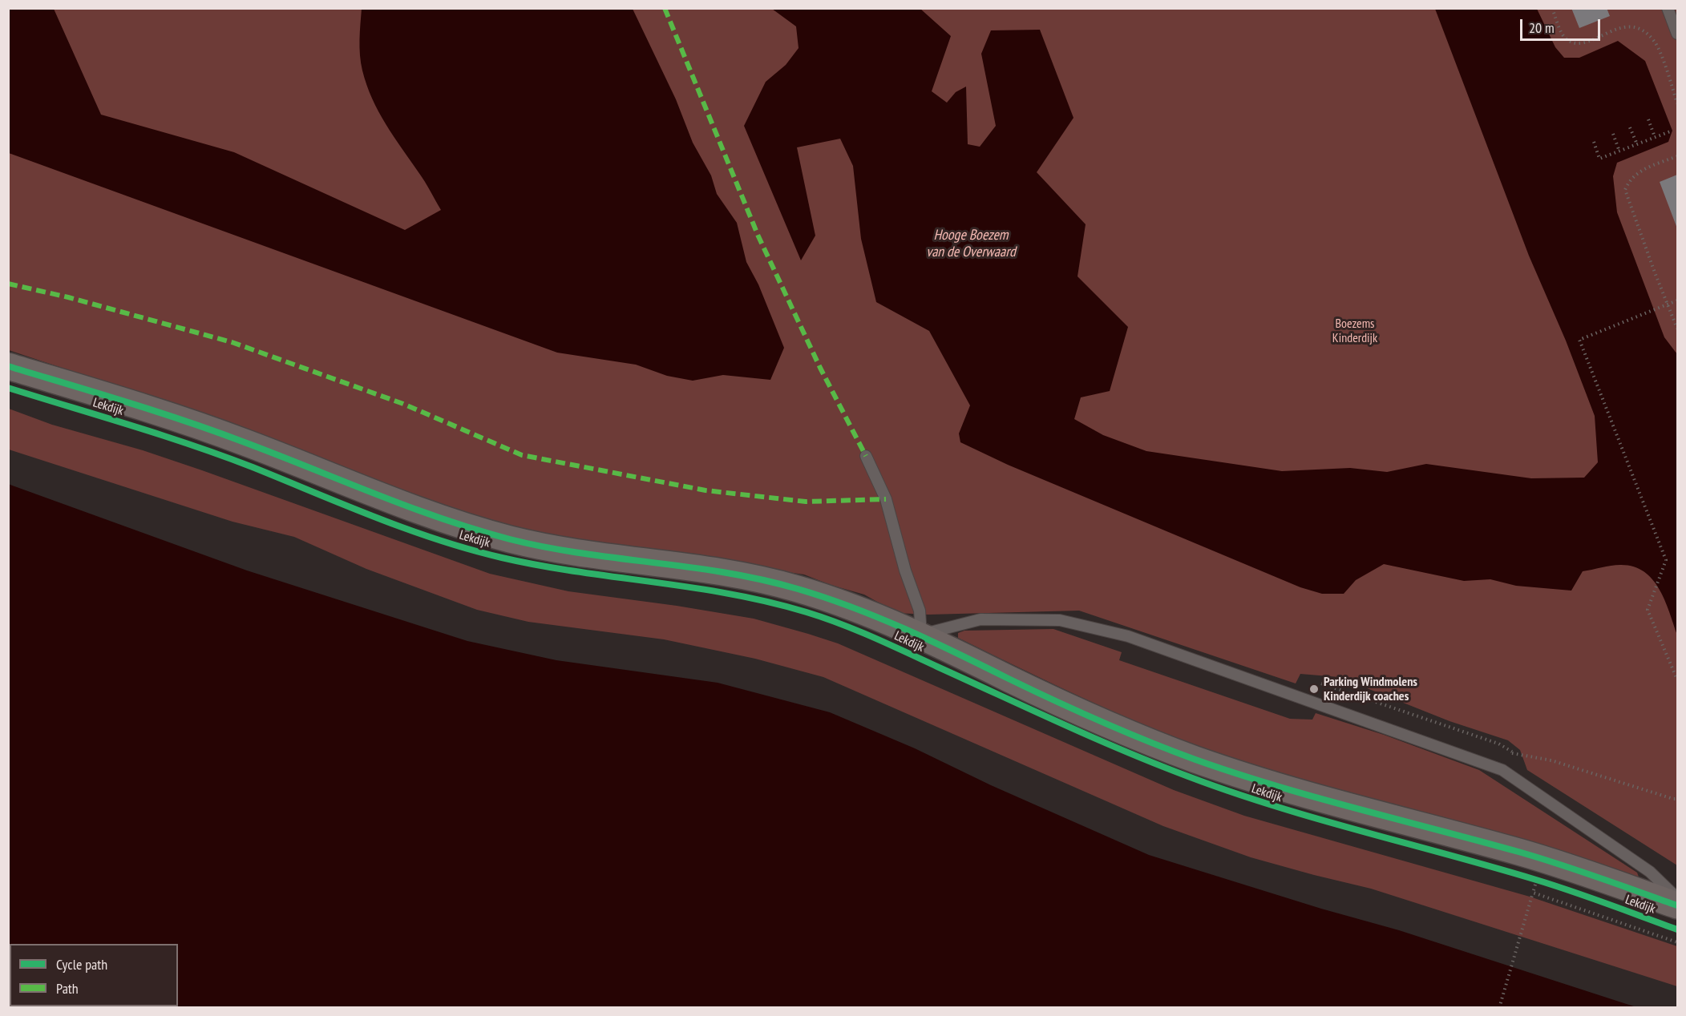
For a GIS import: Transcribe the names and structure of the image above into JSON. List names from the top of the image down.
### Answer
{
  "streets": {
    "street": ["Lekdijk"]
  },
  "water": ["Hooge Boezem van de Overwaard"],
  "parks": ["Boezems Kinderdijk"],
  "places": ["Parking Windmolens Kinderdijk coaches"],
  "legend": ["Cycle path", "Path"],
  "scale_bar": "20 m"
}
